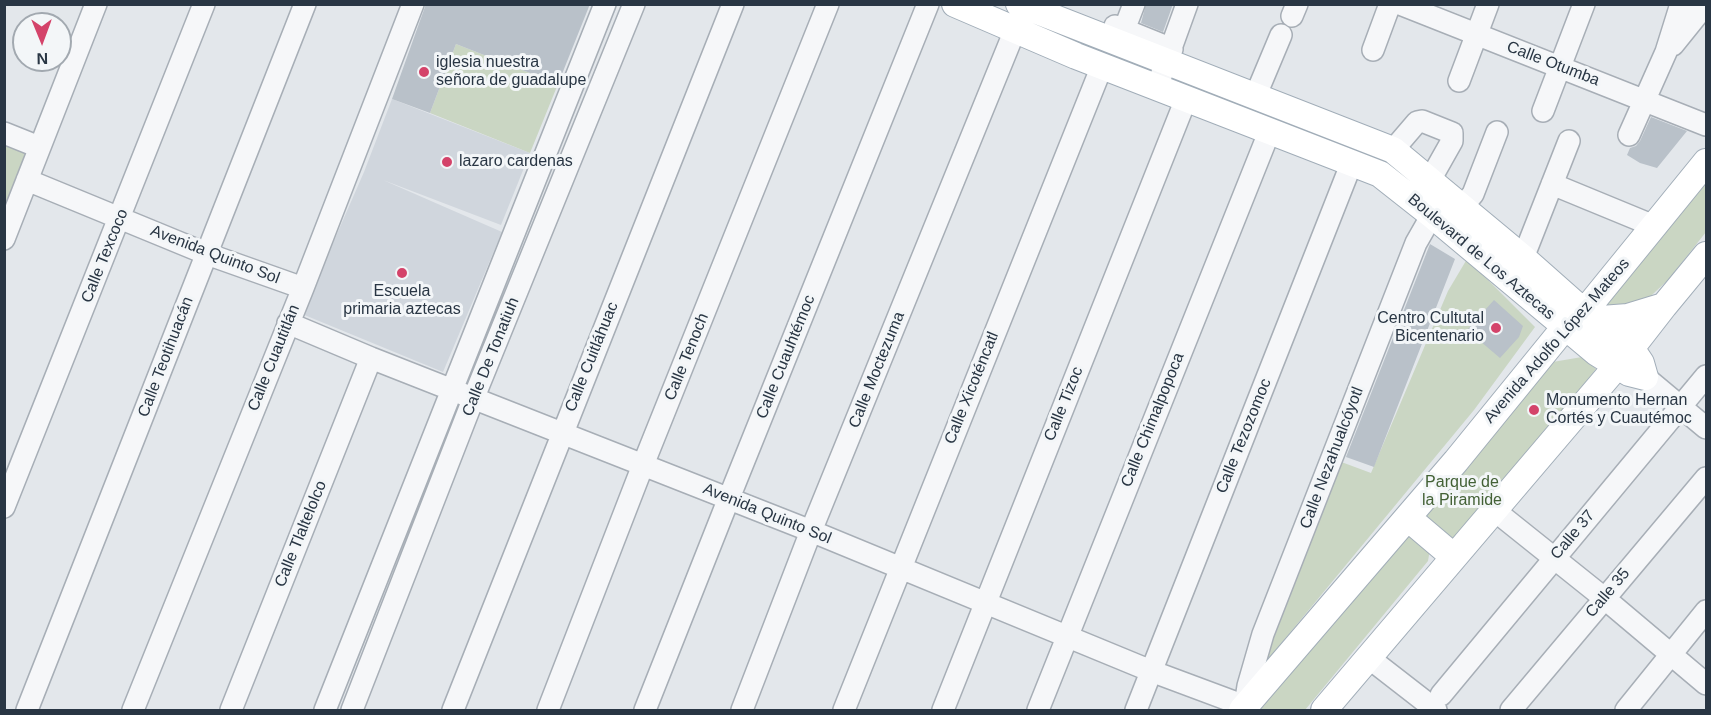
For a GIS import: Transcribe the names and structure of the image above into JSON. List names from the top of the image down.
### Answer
{
  "streets": {
    "main road": ["Boulevard de Los Aztecas", "Avenida Adolfo López Mateos"],
    "street": [
      "Calle Otumba",
      "Avenida Quinto Sol",
      "Calle Texcoco",
      "Calle Teotihuacán",
      "Calle De Tonatiuh",
      "Calle Cuitláhuac",
      "Calle Tenoch",
      "Calle Cuauhtémoc",
      "Calle Cuautitlán",
      "Calle Moctezuma",
      "Calle Xicoténcatl",
      "Calle Tizoc",
      "Calle Chimalpopoca",
      "Calle Tezozomoc",
      "Calle Nezahualcóyotl",
      "Calle Tlaltelolco",
      "Calle 37",
      "Calle 35"
    ]
  },
  "crossings": [
    ["Avenida Quinto Sol", "Calle Texcoco"],
    ["Avenida Quinto Sol", "Avenida Adolfo López Mateos"],
    ["Avenida Quinto Sol", "Calle Teotihuacán"],
    ["Avenida Quinto Sol", "Calle De Tonatiuh"],
    ["Avenida Quinto Sol", "Calle Cuitláhuac"],
    ["Avenida Quinto Sol", "Calle Tenoch"],
    ["Avenida Quinto Sol", "Calle Cuauhtémoc"],
    ["Avenida Quinto Sol", "Calle Cuautitlán"],
    ["Avenida Quinto Sol", "Calle Moctezuma"],
    ["Avenida Quinto Sol", "Calle Xicoténcatl"],
    ["Avenida Quinto Sol", "Calle Tizoc"],
    ["Avenida Quinto Sol", "Calle Chimalpopoca"],
    ["Avenida Quinto Sol", "Calle Tezozomoc"],
    ["Avenida Quinto Sol", "Calle Nezahualcóyotl"],
    ["Avenida Quinto Sol", "Calle Tlaltelolco"],
    ["Boulevard de Los Aztecas", "Avenida Adolfo López Mateos"],
    ["Boulevard de Los Aztecas", "Calle Moctezuma"],
    ["Boulevard de Los Aztecas", "Calle Xicoténcatl"],
    ["Boulevard de Los Aztecas", "Calle Tizoc"],
    ["Boulevard de Los Aztecas", "Calle Chimalpopoca"],
    ["Boulevard de Los Aztecas", "Calle Tezozomoc"],
    ["Boulevard de Los Aztecas", "Calle Nezahualcóyotl"],
    ["Avenida Adolfo López Mateos", "Calle Nezahualcóyotl"]
  ],
  "parks": ["Parque de la Piramide"],
  "places": [
    "iglesia nuestra señora de guadalupe",
    "lazaro cardenas",
    "Escuela primaria aztecas",
    "Centro Cultutal Bicentenario",
    "Monumento Hernan Cortés y Cuautémoc"
  ],
  "north": "bottom"
}
